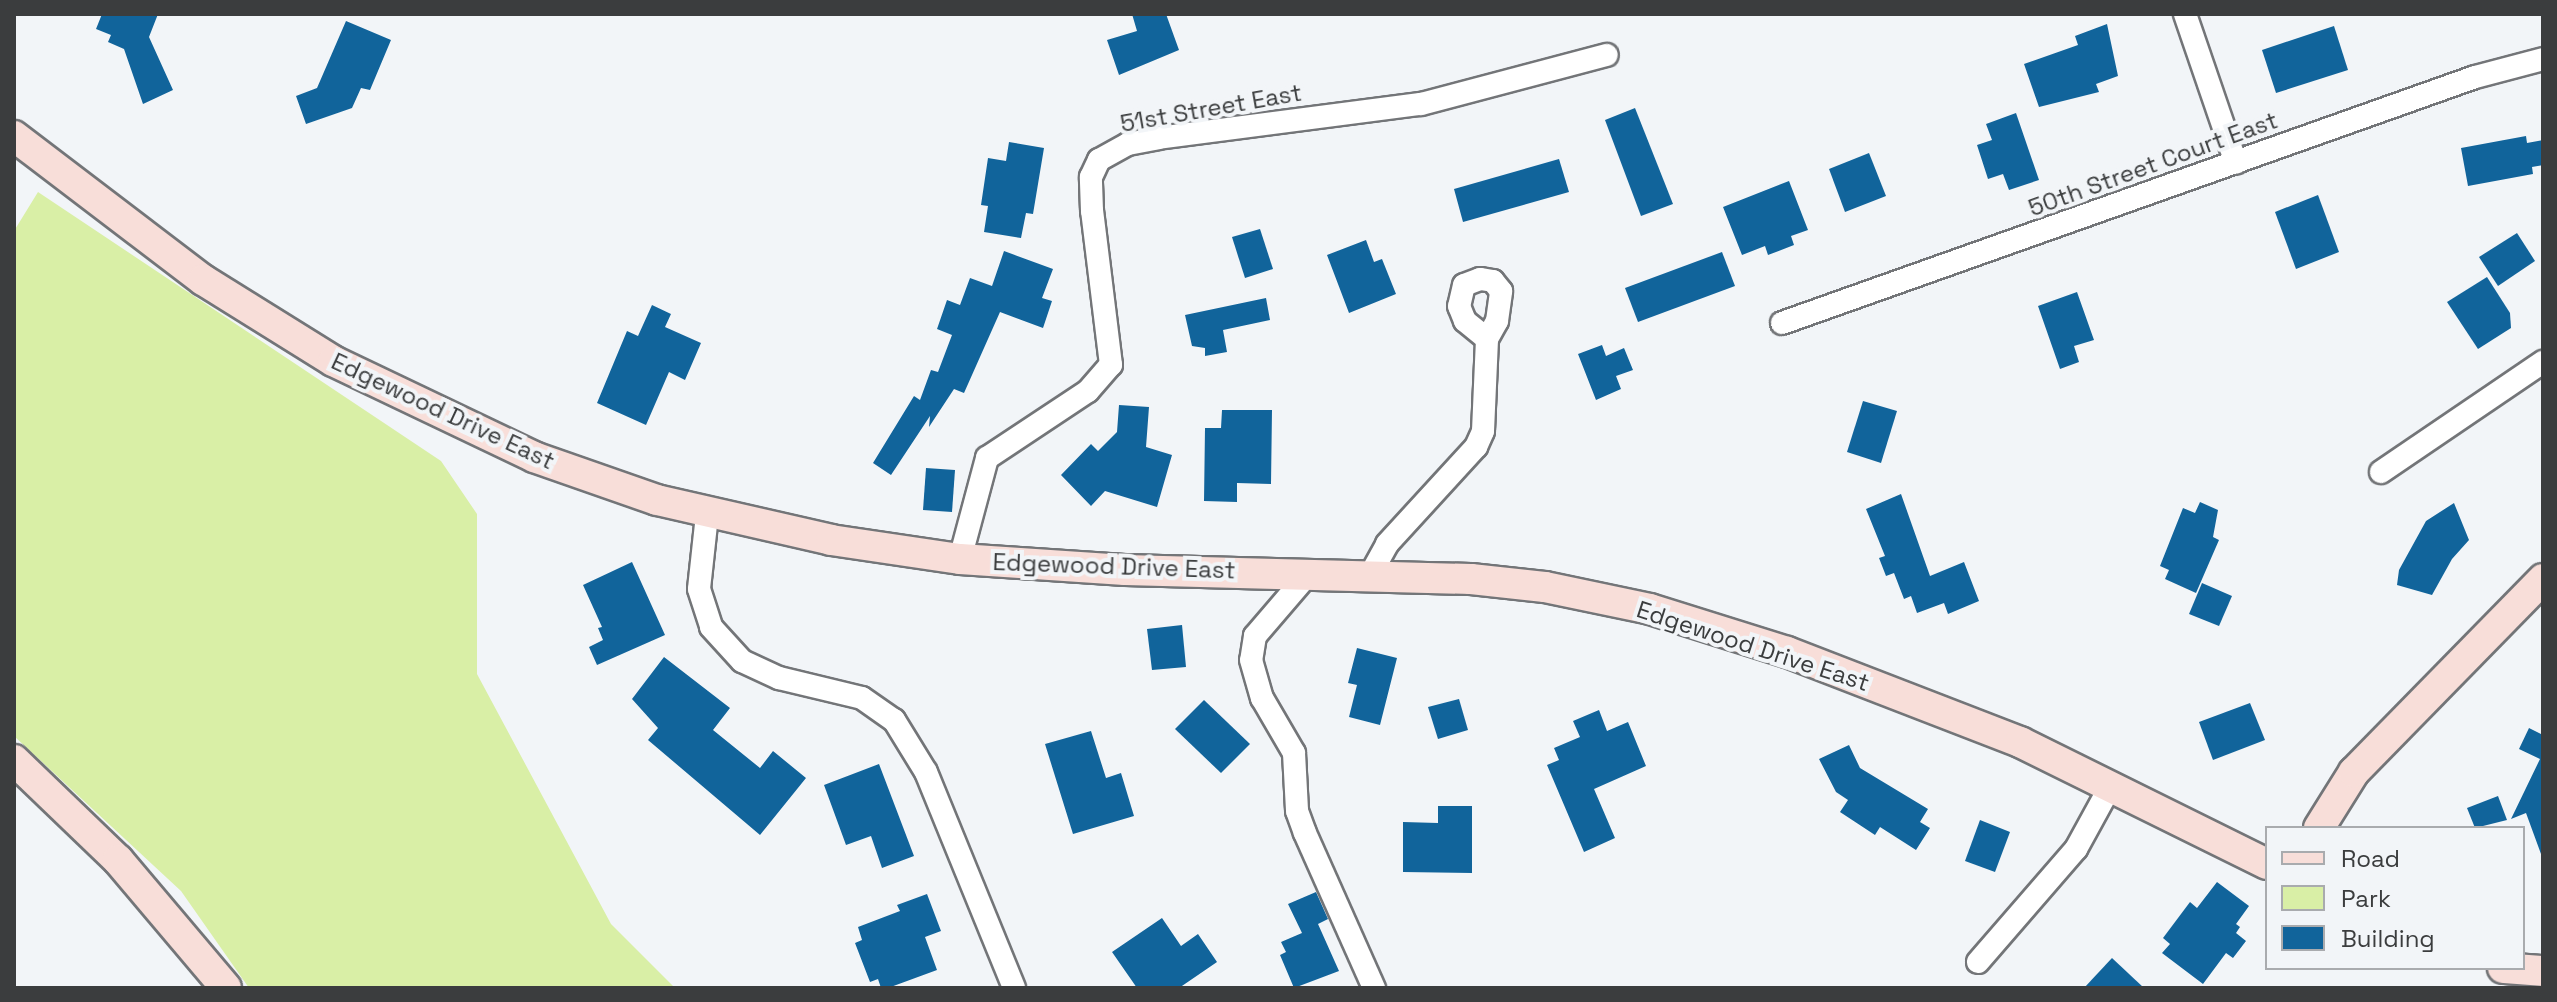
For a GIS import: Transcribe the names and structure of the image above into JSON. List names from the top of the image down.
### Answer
{
  "streets": {
    "street": ["51st Street East", "50th Street Court East", "Edgewood Drive East"]
  },
  "crossings": [
    ["51st Street East", "Edgewood Drive East"]
  ],
  "legend": ["Road", "Park", "Building"]
}
